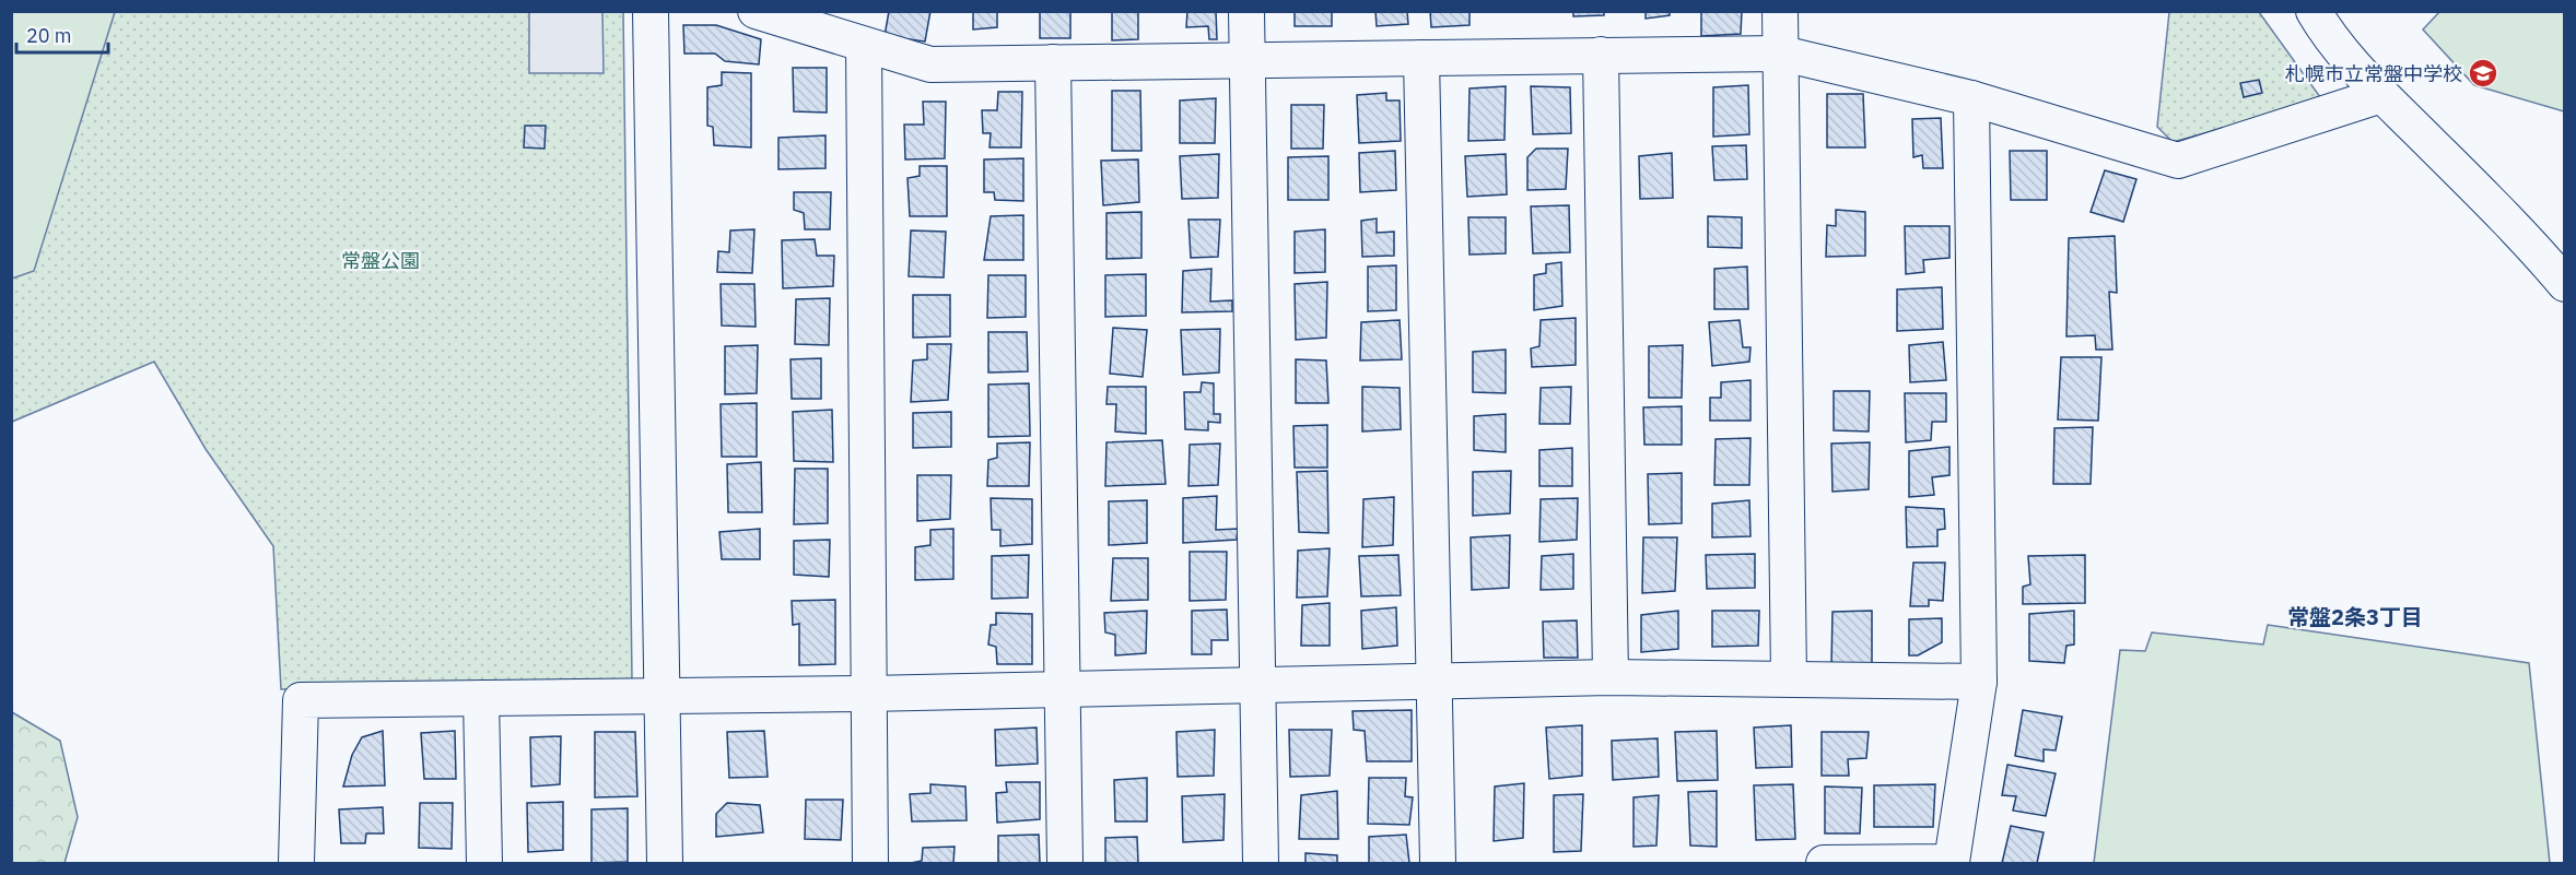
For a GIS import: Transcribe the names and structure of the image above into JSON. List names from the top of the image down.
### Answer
{
  "districts": ["常盤2条3丁目"],
  "parks": ["常盤公園"],
  "places": {
    "school or university": ["札幌市立常盤中学校"]
  },
  "scale_bar": "20 m"
}
